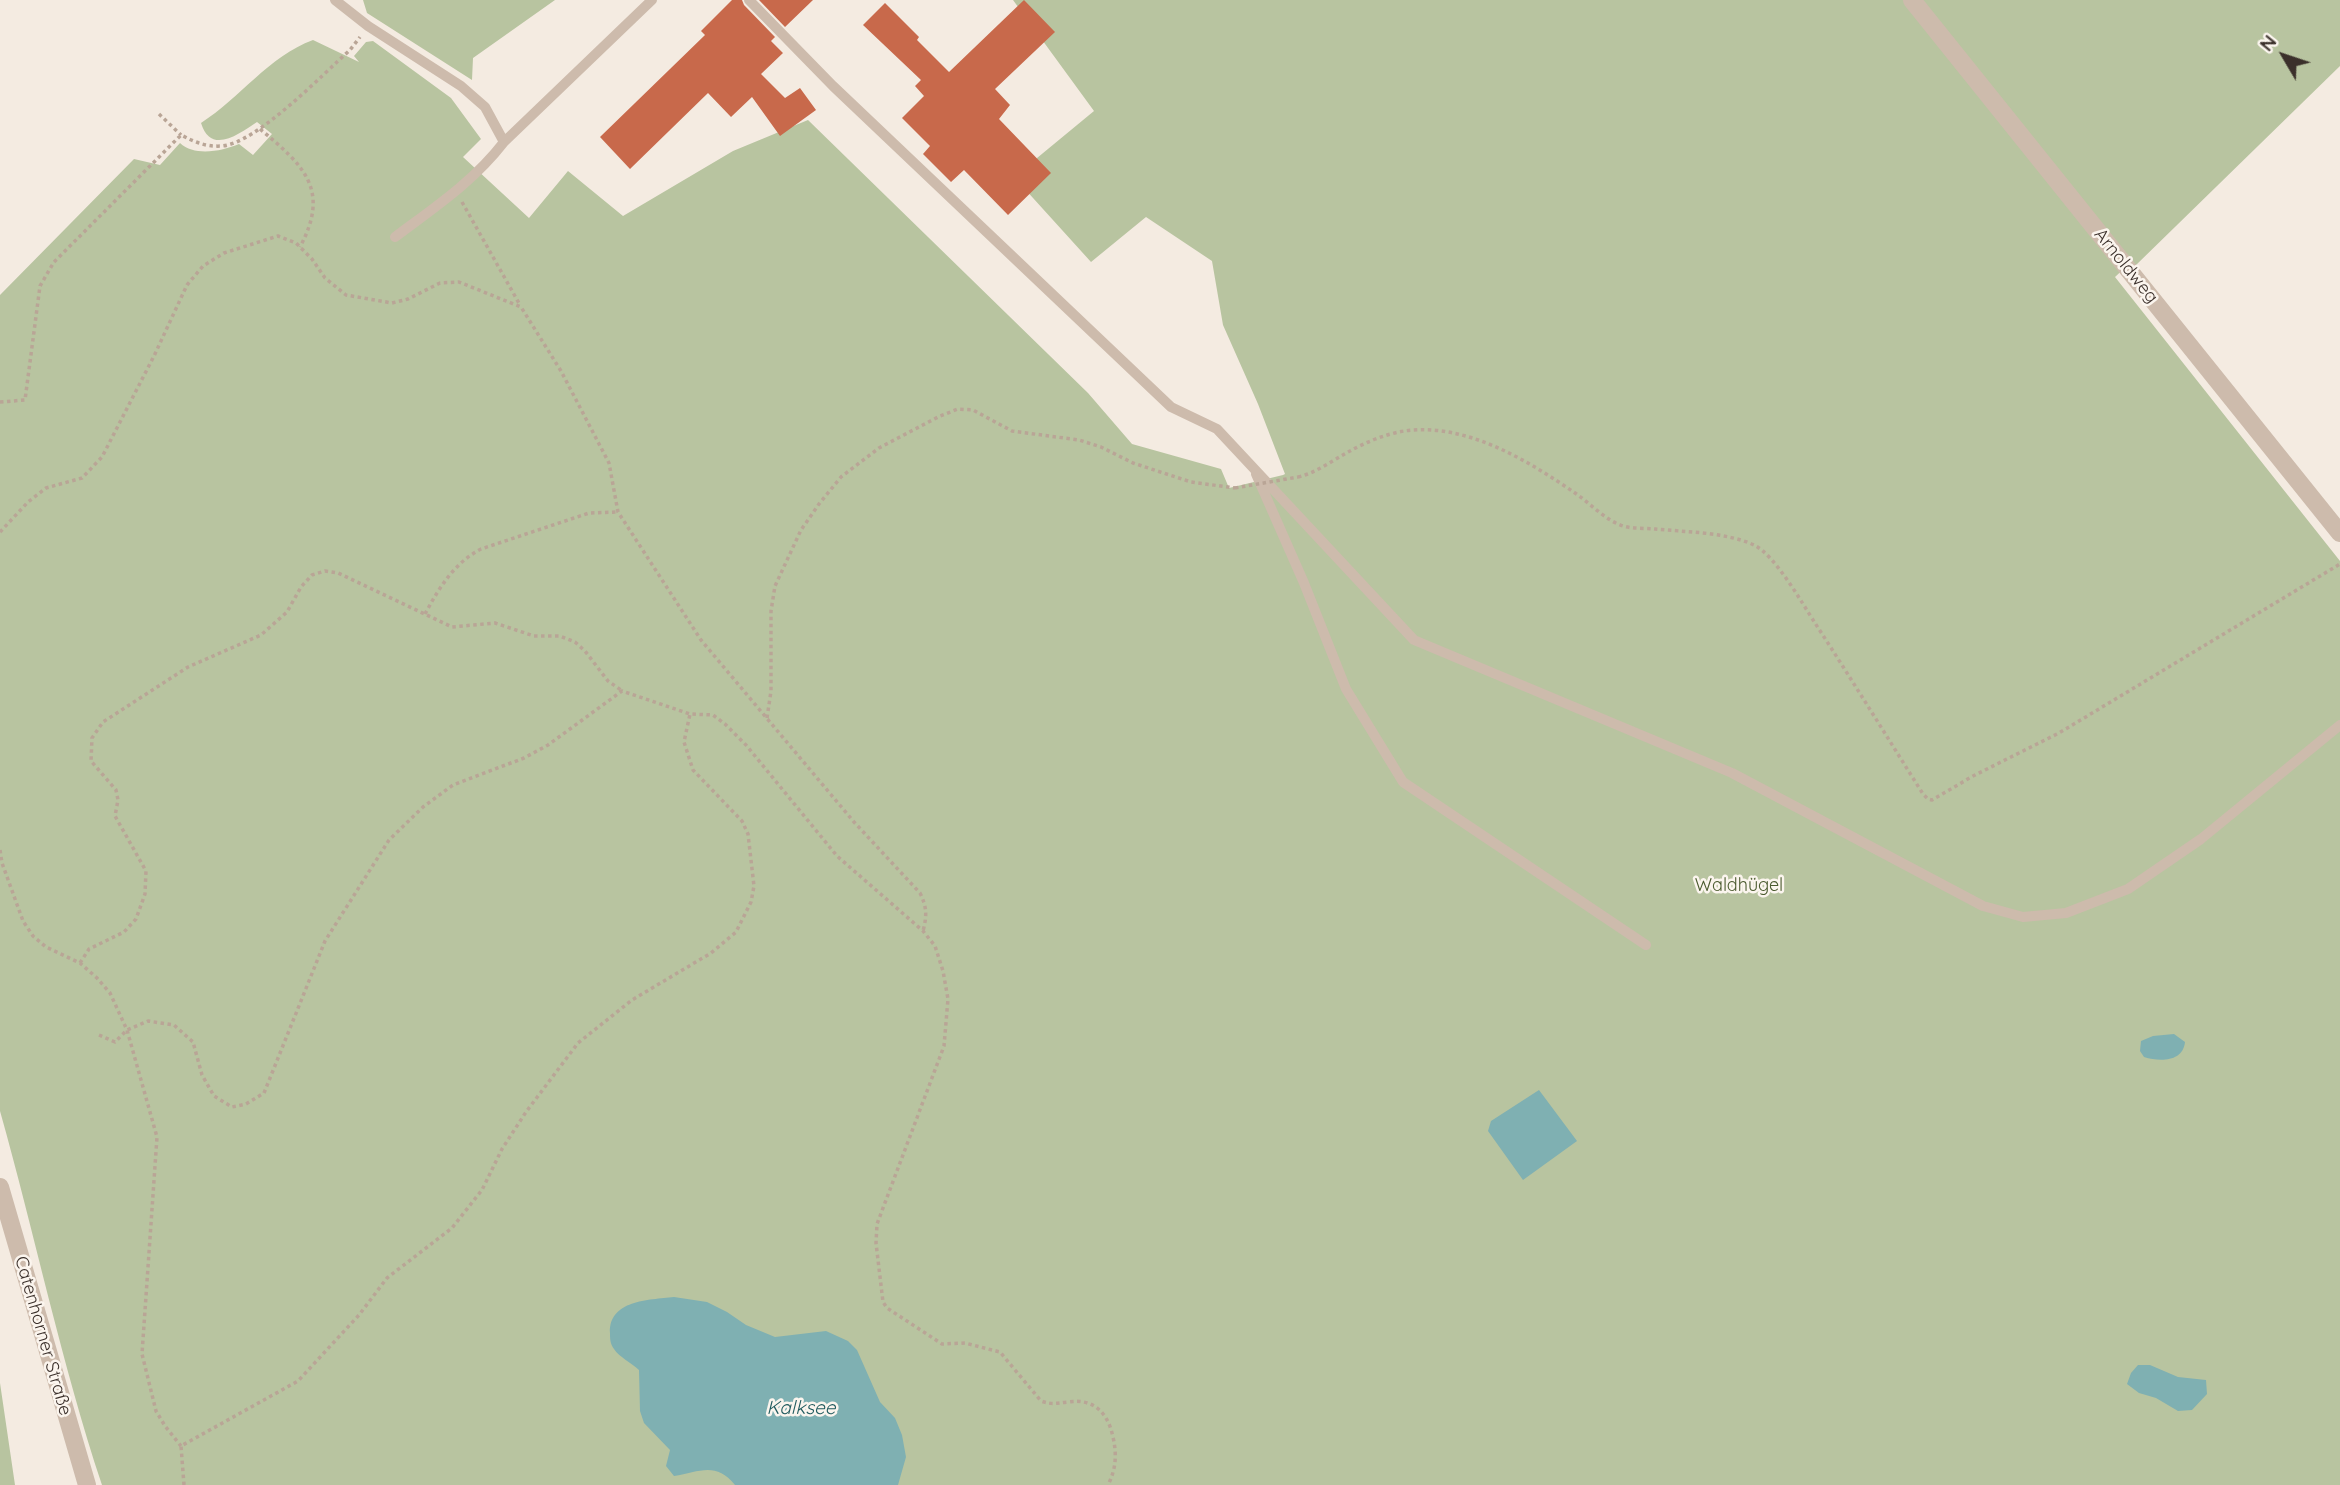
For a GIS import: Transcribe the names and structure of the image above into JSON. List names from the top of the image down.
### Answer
{
  "streets": {
    "street": ["Arnoldweg", "Catenhorner Straße"]
  },
  "water": ["Kalksee"],
  "parks": ["Waldhügel"],
  "north": "top left"
}
